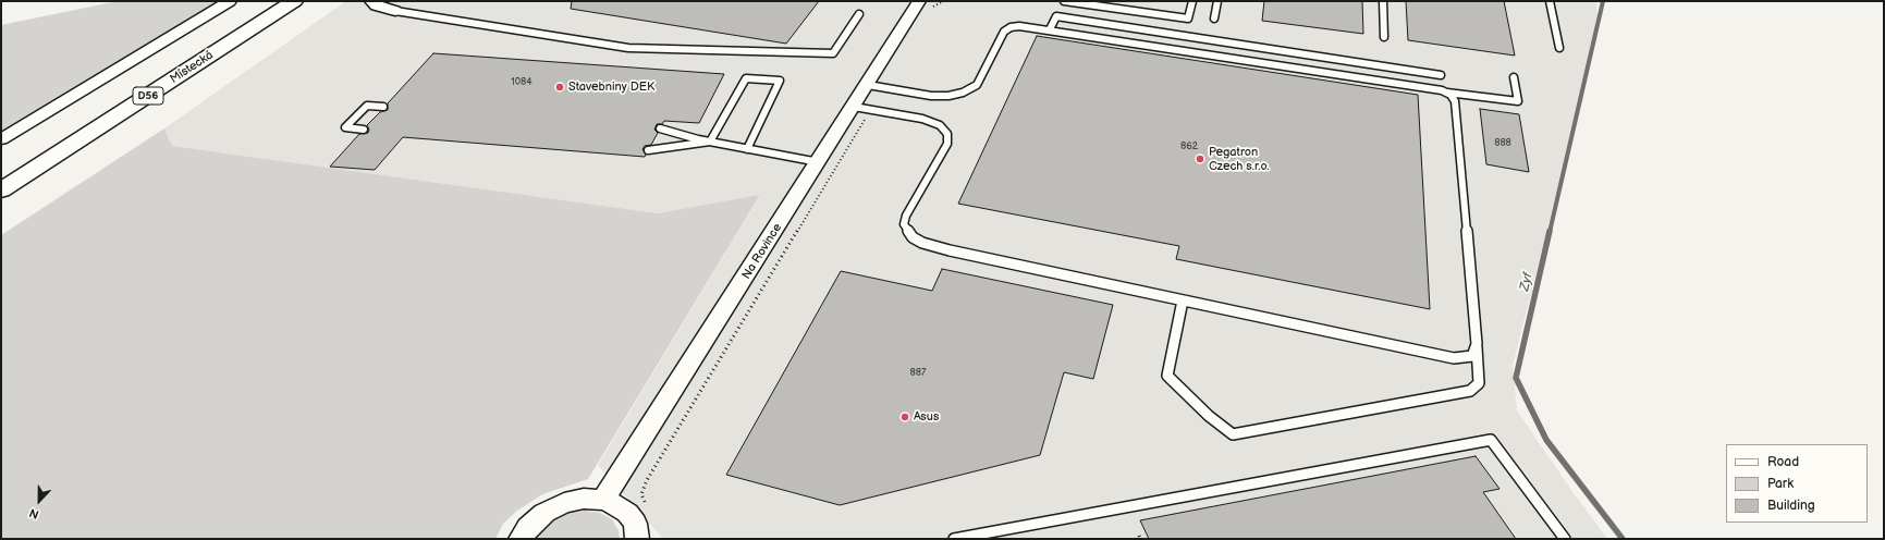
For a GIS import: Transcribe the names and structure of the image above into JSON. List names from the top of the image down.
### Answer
{
  "streets": {
    "highway": ["Místecká", "D56"],
    "street": ["Na Rovince"]
  },
  "water": ["Zyf"],
  "places": ["Stavebniny DEK", "Pegatron Czech s.r.o.", "Asus"],
  "house_numbers": [
    "1084",
    "888",
    "862",
    "887"
  ],
  "legend": ["Road", "Park", "Building"],
  "north": "bottom"
}
